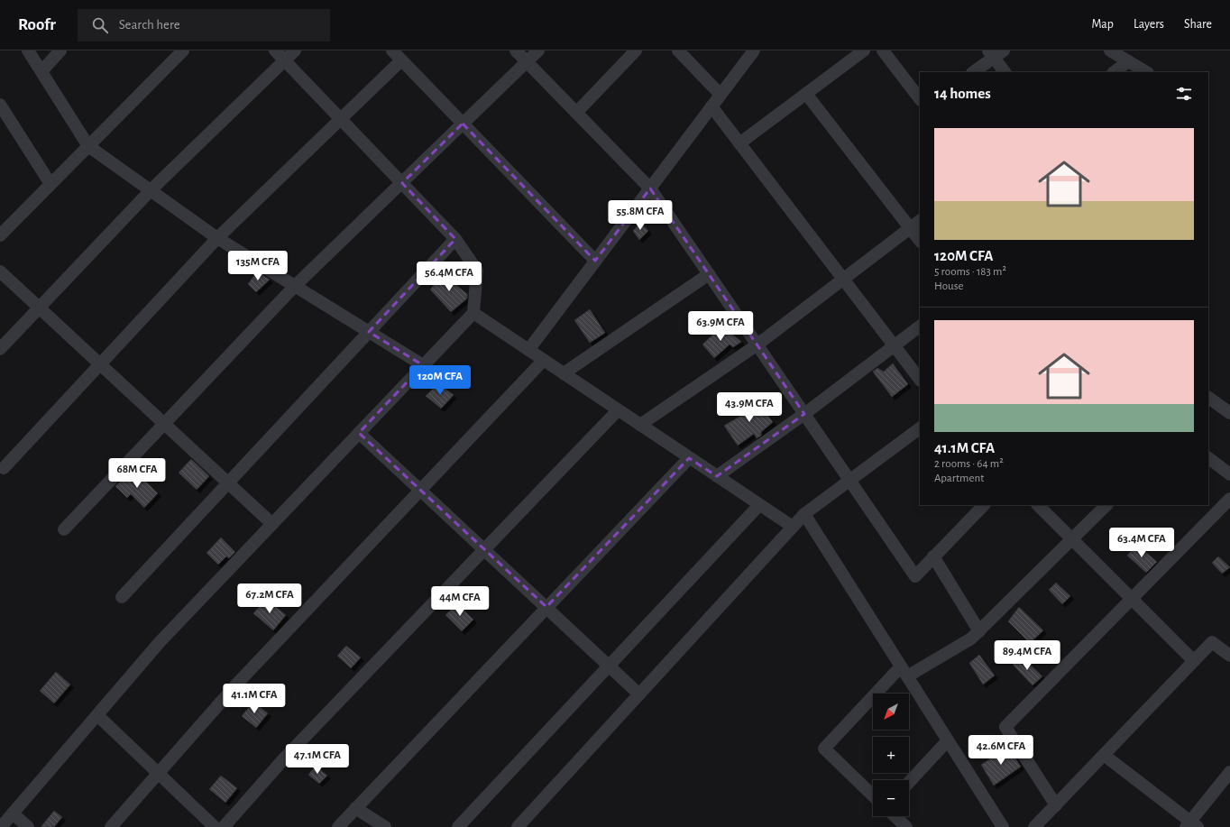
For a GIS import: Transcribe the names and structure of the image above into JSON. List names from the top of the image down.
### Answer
{
  "north": "bottom left",
  "page": {
    "header": "Roofr",
    "search": "Search here",
    "nav": ["Map", "Layers", "Share"],
    "heading": "14 homes",
    "list": [
      {
        "name": "120M CFA",
        "note": "5 rooms · 183 m² · House"
      },
      {
        "name": "41.1M CFA",
        "note": "2 rooms · 64 m² · Apartment"
      }
    ],
    "price": [
      "55.8M CFA",
      "135M CFA",
      "56.4M CFA",
      "63.9M CFA",
      "120M CFA",
      "43.9M CFA",
      "68M CFA",
      "63.4M CFA",
      "67.2M CFA",
      "44M CFA",
      "89.4M CFA",
      "41.1M CFA",
      "42.6M CFA",
      "47.1M CFA"
    ],
    "map_buttons": ["+", "−"]
  }
}
